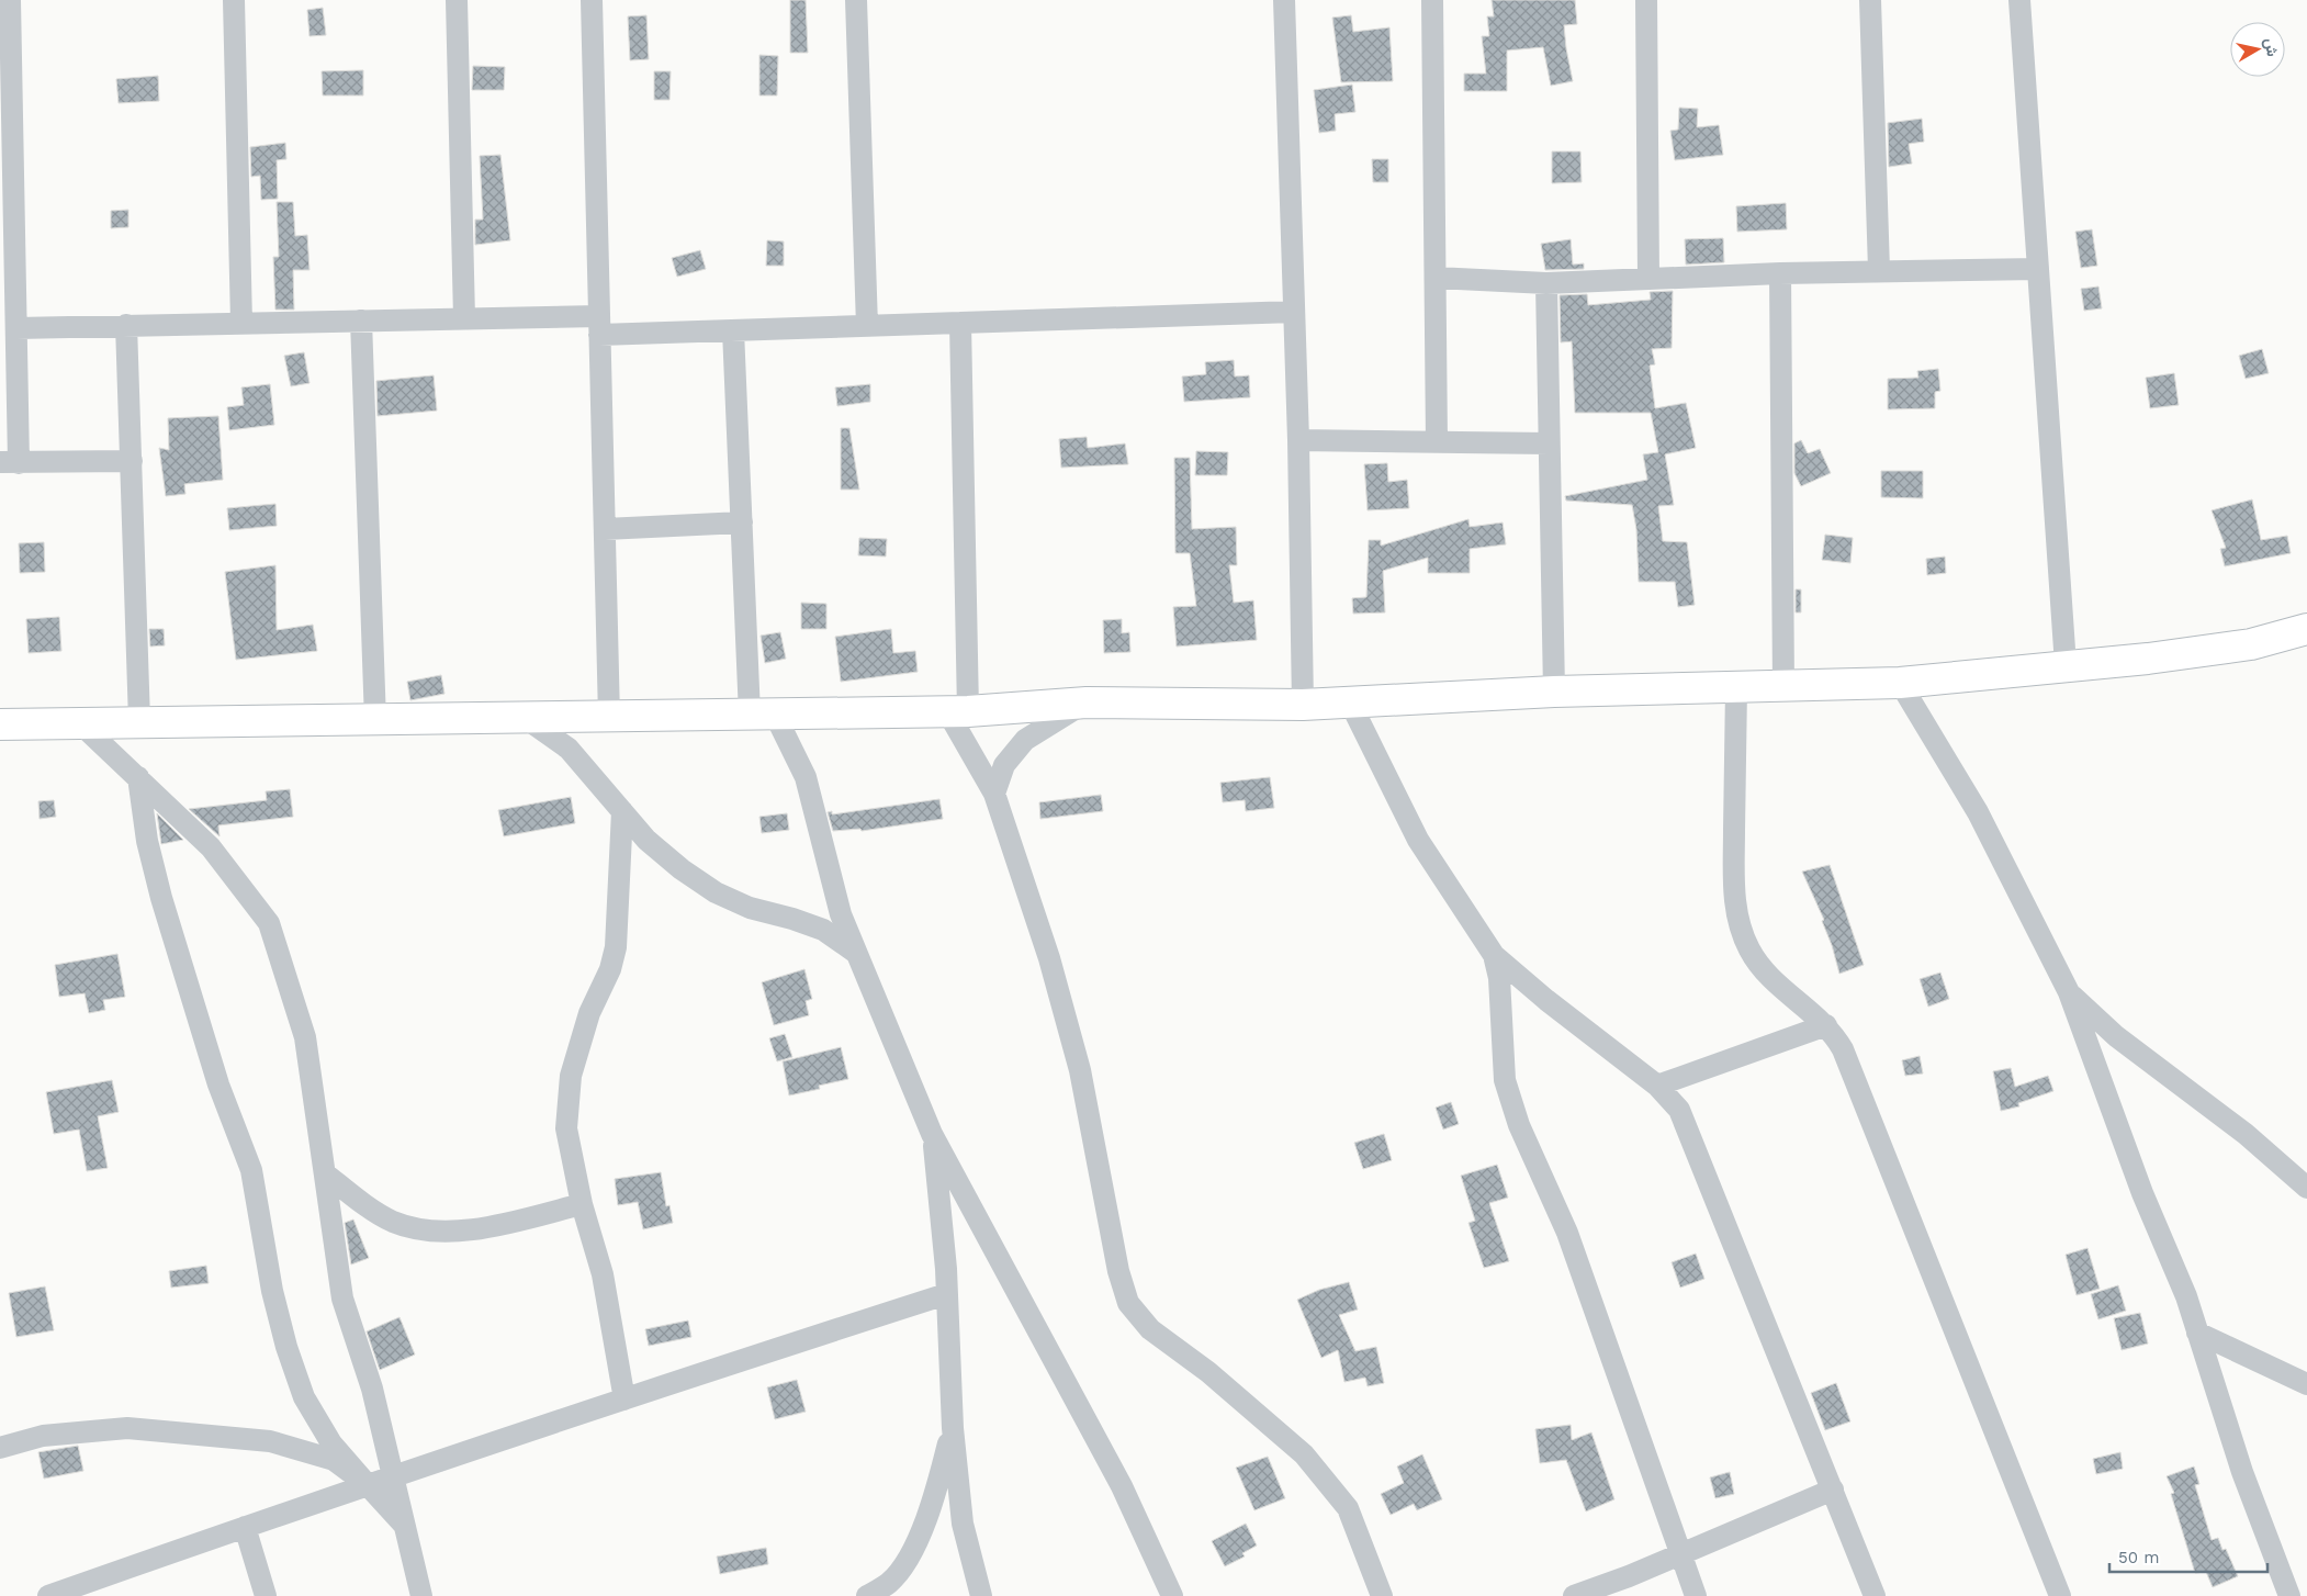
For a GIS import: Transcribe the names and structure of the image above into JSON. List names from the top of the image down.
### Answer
{
  "scale_bar": "50 m",
  "north": "right"
}
